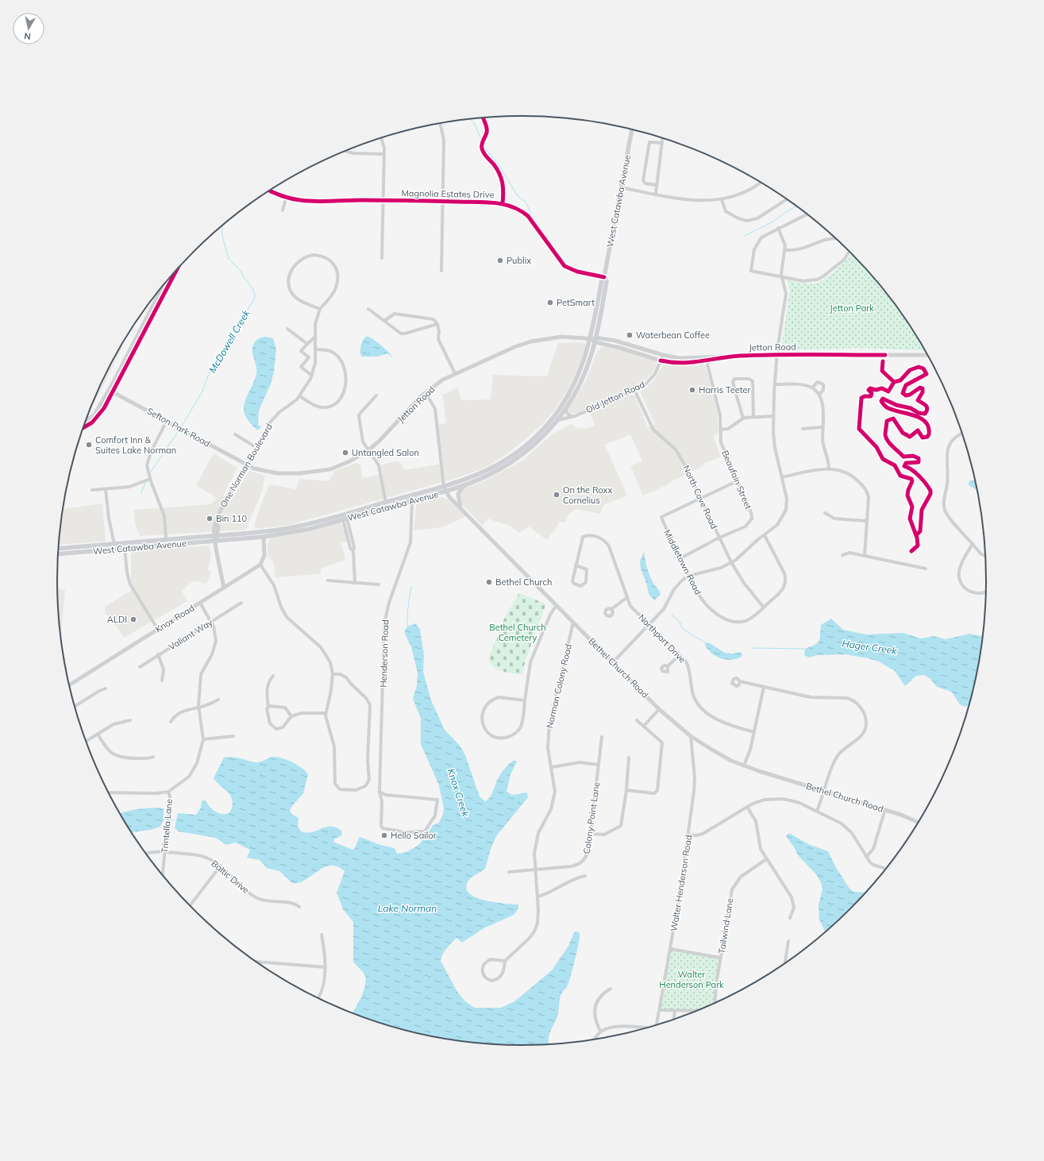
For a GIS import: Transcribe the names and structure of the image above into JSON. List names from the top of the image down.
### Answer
{
  "streets": {
    "main road": ["West Catawba Avenue"],
    "street": [
      "Magnolia Estates Drive",
      "Jetton Road",
      "Old Jetton Road",
      "Sefton Park Road",
      "One Norman Boulevard",
      "Beaufain Street",
      "North Cove Road",
      "Middletown Road",
      "Knox Road",
      "Valiant Way",
      "Northport Drive",
      "Henderson Road",
      "Bethel Church Road",
      "Norman Colony Road",
      "Colony Point Lane",
      "Trintella Lane",
      "Baltic Drive",
      "Walter Henderson Road",
      "Tailwind Lane"
    ]
  },
  "crossings": [
    ["Magnolia Estates Drive", "West Catawba Avenue"],
    ["West Catawba Avenue", "Jetton Road"],
    ["West Catawba Avenue", "Old Jetton Road"],
    ["West Catawba Avenue", "One Norman Boulevard"],
    ["West Catawba Avenue", "Henderson Road"],
    ["West Catawba Avenue", "Bethel Church Road"],
    ["Jetton Road", "Old Jetton Road"],
    ["Jetton Road", "Sefton Park Road"],
    ["Jetton Road", "One Norman Boulevard"],
    ["Jetton Road", "Beaufain Street"],
    ["Jetton Road", "Bethel Church Road"],
    ["Old Jetton Road", "North Cove Road"],
    ["Sefton Park Road", "One Norman Boulevard"],
    ["One Norman Boulevard", "Knox Road"],
    ["Beaufain Street", "North Cove Road"],
    ["Beaufain Street", "Middletown Road"],
    ["North Cove Road", "Middletown Road"],
    ["Bethel Church Road", "Norman Colony Road"],
    ["Bethel Church Road", "Walter Henderson Road"],
    ["Norman Colony Road", "Colony Point Lane"],
    ["Trintella Lane", "Baltic Drive"]
  ],
  "water": [
    "McDowell Creek",
    "Hager Creek",
    "Knox Creek",
    "Lake Norman"
  ],
  "parks": ["Jetton Park", "Bethel Church Cemetery", "Walter Henderson Park"],
  "places": [
    "Publix",
    "PetSmart",
    "Waterbean Coffee",
    "Harris Teeter",
    "Comfort Inn & Suites Lake Norman",
    "Untangled Salon",
    "On the Roxx Cornelius",
    "Bin 110",
    "Bethel Church",
    "ALDI",
    "Hello Sailor"
  ],
  "north": "bottom"
}
